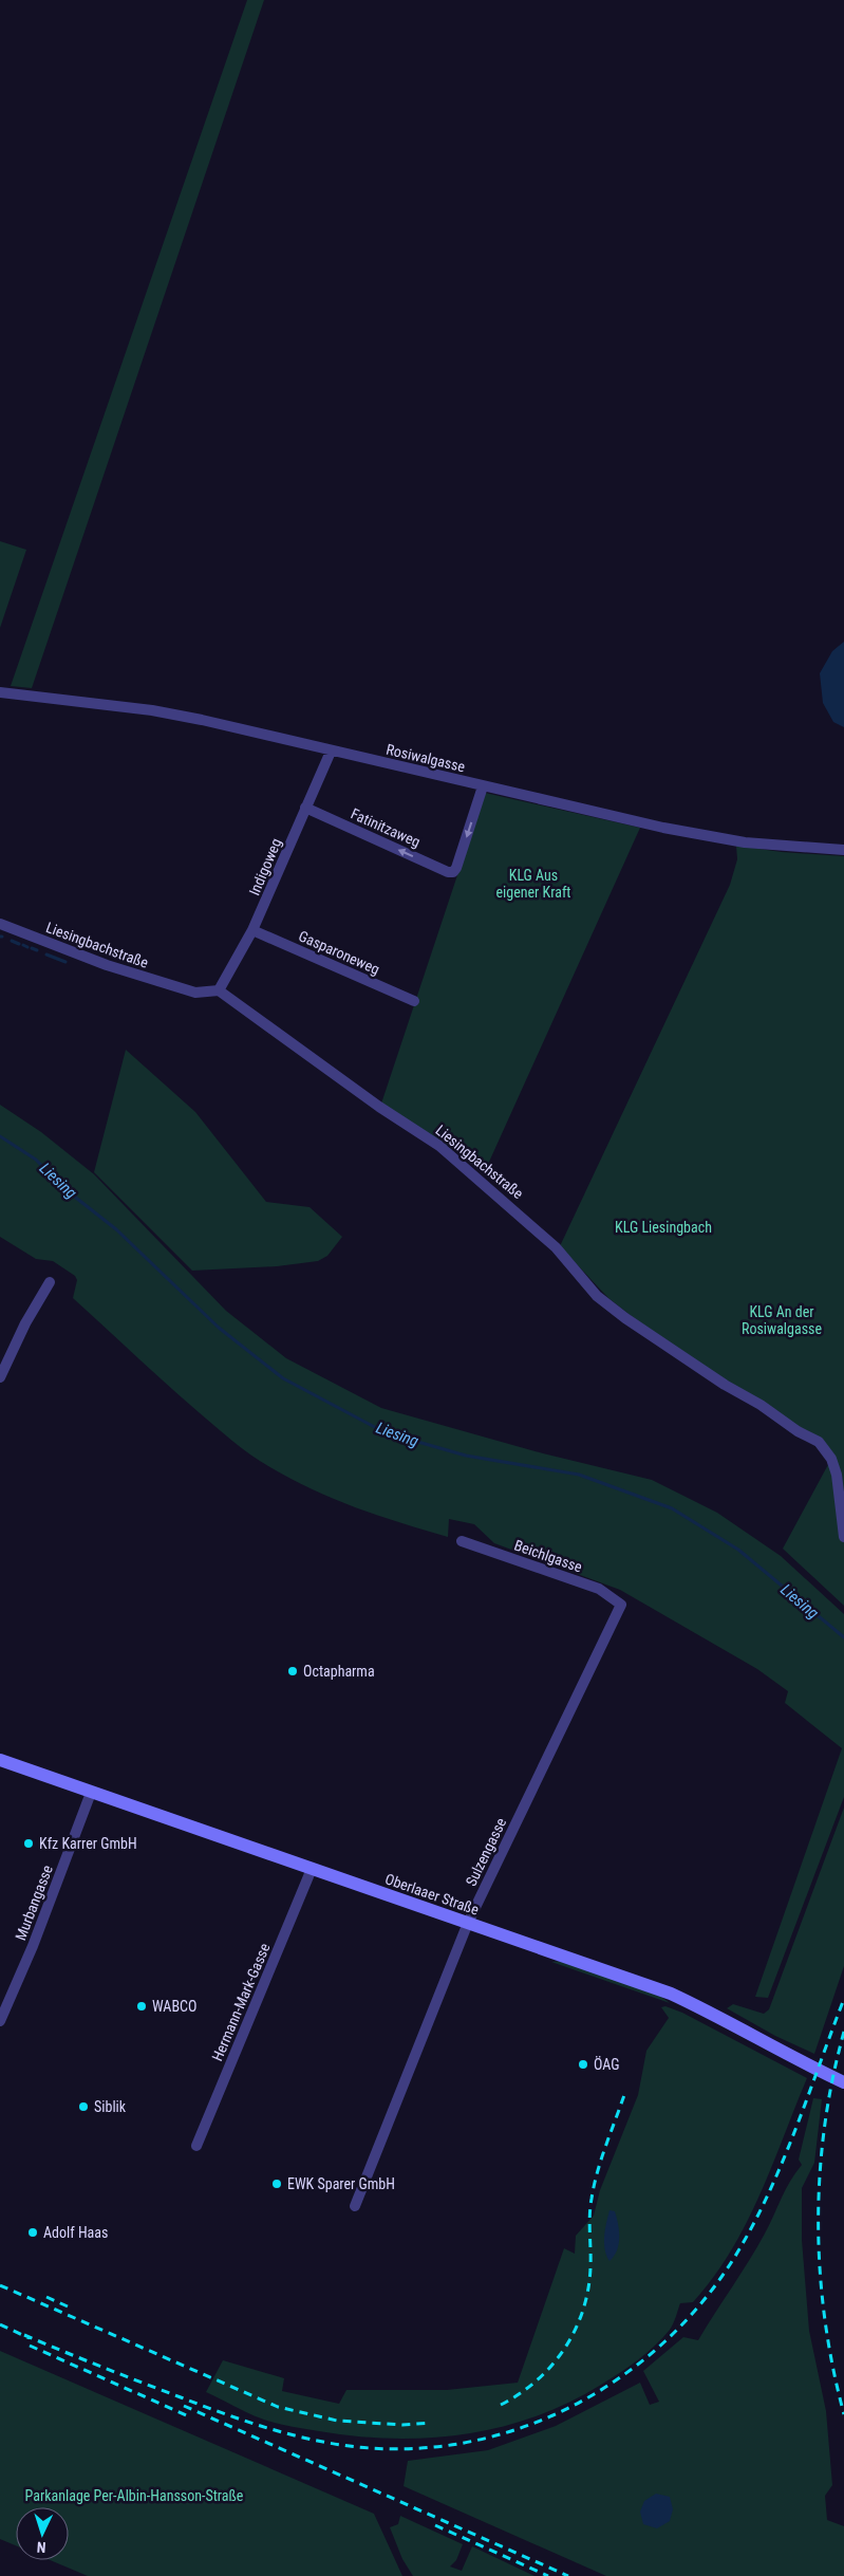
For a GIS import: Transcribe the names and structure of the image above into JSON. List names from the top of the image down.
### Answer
{
  "streets": {
    "main road": ["Oberlaaer Straße"],
    "street": [
      "Rosiwalgasse",
      "Fatinitzaweg",
      "Indigoweg",
      "Liesingbachstraße",
      "Gasparoneweg",
      "Beichlgasse",
      "Sulzengasse",
      "Murbangasse",
      "Hermann-Mark-Gasse"
    ]
  },
  "crossings": [
    ["Rosiwalgasse", "Fatinitzaweg"],
    ["Rosiwalgasse", "Indigoweg"],
    ["Fatinitzaweg", "Indigoweg"],
    ["Indigoweg", "Liesingbachstraße"],
    ["Indigoweg", "Gasparoneweg"],
    ["Beichlgasse", "Sulzengasse"],
    ["Sulzengasse", "Oberlaaer Straße"],
    ["Oberlaaer Straße", "Murbangasse"],
    ["Oberlaaer Straße", "Hermann-Mark-Gasse"]
  ],
  "water": ["Liesing"],
  "parks": [
    "KLG Aus eigener Kraft",
    "KLG Liesingbach",
    "KLG An der Rosiwalgasse",
    "Parkanlage Per-Albin-Hansson-Straße"
  ],
  "places": [
    "Octapharma",
    "Kfz Karrer GmbH",
    "WABCO",
    "ÖAG",
    "Siblik",
    "EWK Sparer GmbH",
    "Adolf Haas"
  ],
  "north": "bottom"
}
